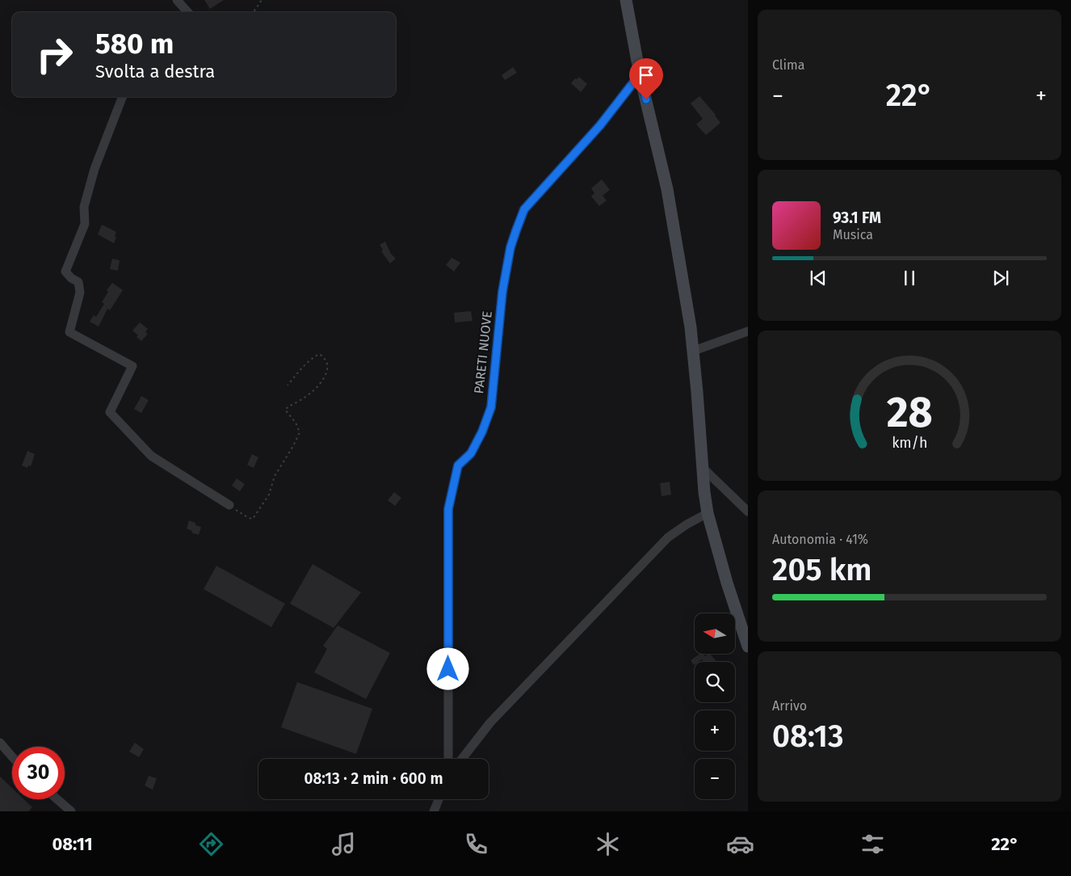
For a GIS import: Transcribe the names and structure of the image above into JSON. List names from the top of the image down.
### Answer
{
  "streets": {
    "street": ["PARETI NUOVE"]
  },
  "north": "left",
  "page": {
    "tile": [
      "Clima",
      ["Autonomia · 41%", "205 km"],
      ["Arrivo", "08:13"]
    ],
    "turn": ["580 m", "Svolta a destra"],
    "heat": ["−", "22°", "+"],
    "song": ["93.1 FM", "Musica"],
    "map_buttons": ["+", "−"],
    "limit": "30",
    "trip": "08:13 · 2 min · 600 m",
    "tabs": ["08:11", "22°"],
    "gauge": ["28", "km/h"]
  }
}
